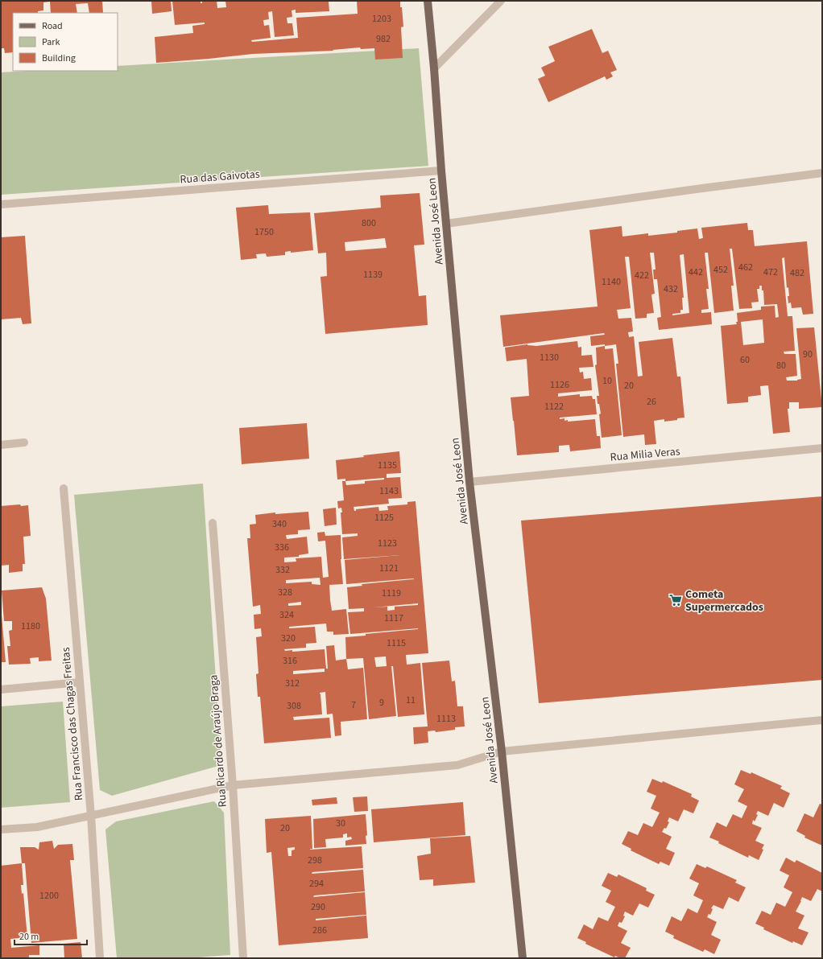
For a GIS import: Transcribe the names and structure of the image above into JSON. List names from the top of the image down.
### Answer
{
  "streets": {
    "main road": ["Avenida José Leon"],
    "street": [
      "Rua das Gaivotas",
      "Rua Milia Veras",
      "Rua Francisco das Chagas Freitas",
      "Rua Ricardo de Araújo Braga"
    ]
  },
  "crossings": [
    ["Rua das Gaivotas", "Avenida José Leon"],
    ["Avenida José Leon", "Rua Milia Veras"]
  ],
  "places": {
    "supermarket": ["Cometa Supermercados"]
  },
  "house_numbers": [
    "1203",
    "982",
    "800",
    "1750",
    "462",
    "452",
    "442",
    "472",
    "482",
    "1139",
    "422",
    "1140",
    "432",
    "90",
    "1130",
    "60",
    "80",
    "10",
    "1126",
    "20",
    "26",
    "1122",
    "1135",
    "1143",
    "1125",
    "340",
    "1123",
    "336",
    "1121",
    "332",
    "328",
    "1119",
    "324",
    "1117",
    "1180",
    "320",
    "1115",
    "316",
    "312",
    "11",
    "9",
    "7",
    "308",
    "1113",
    "30",
    "20",
    "298",
    "294",
    "1200",
    "290",
    "286"
  ],
  "legend": ["Road", "Park", "Building"],
  "scale_bar": "20 m"
}
